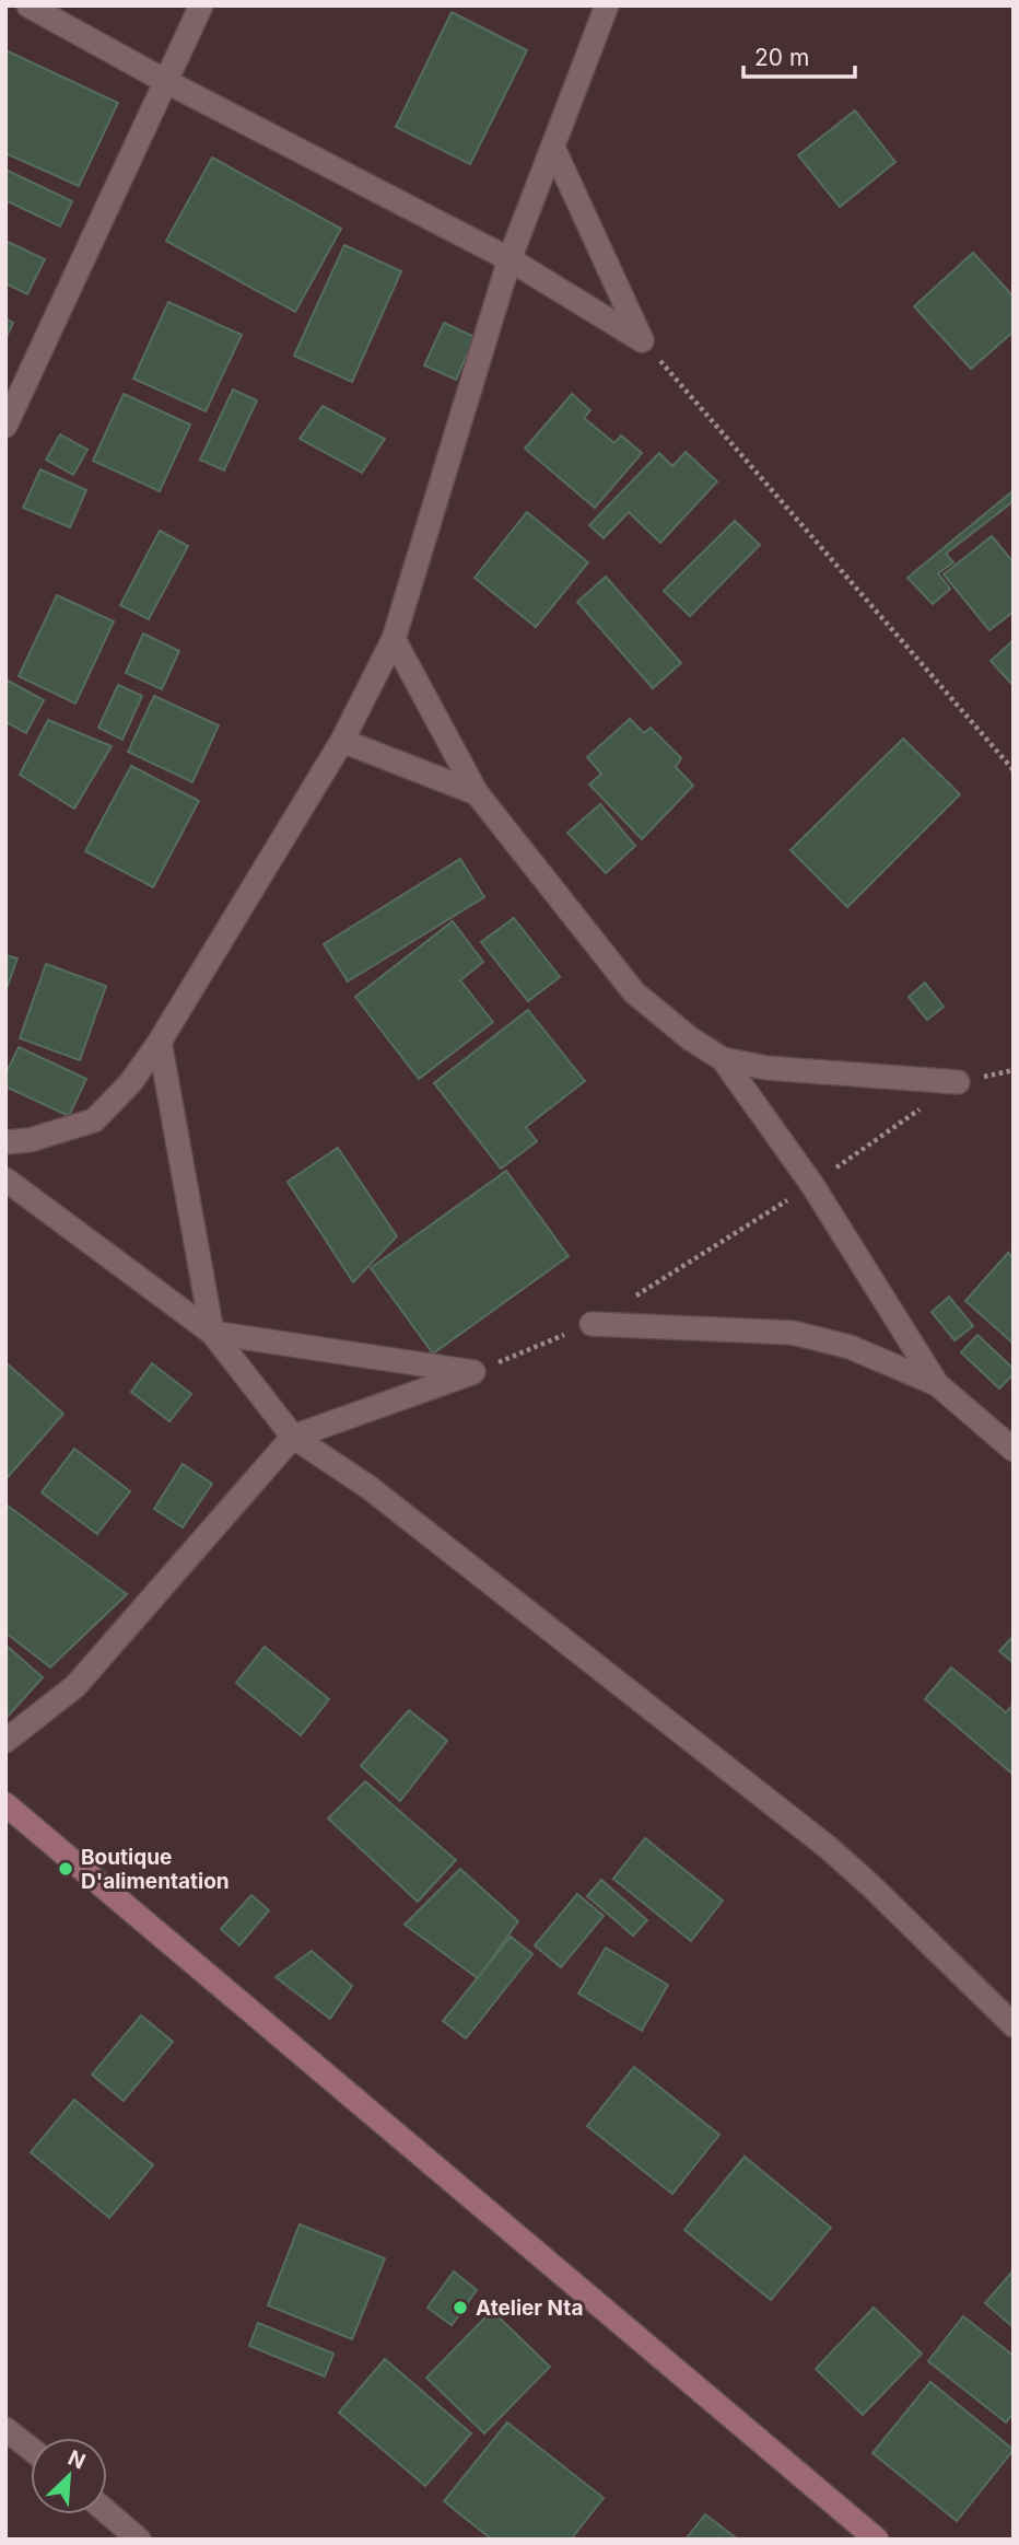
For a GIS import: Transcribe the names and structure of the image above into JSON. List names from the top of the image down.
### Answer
{
  "places": ["Boutique D'alimentation", "Atelier Nta"],
  "scale_bar": "20 m",
  "north": "top right"
}
